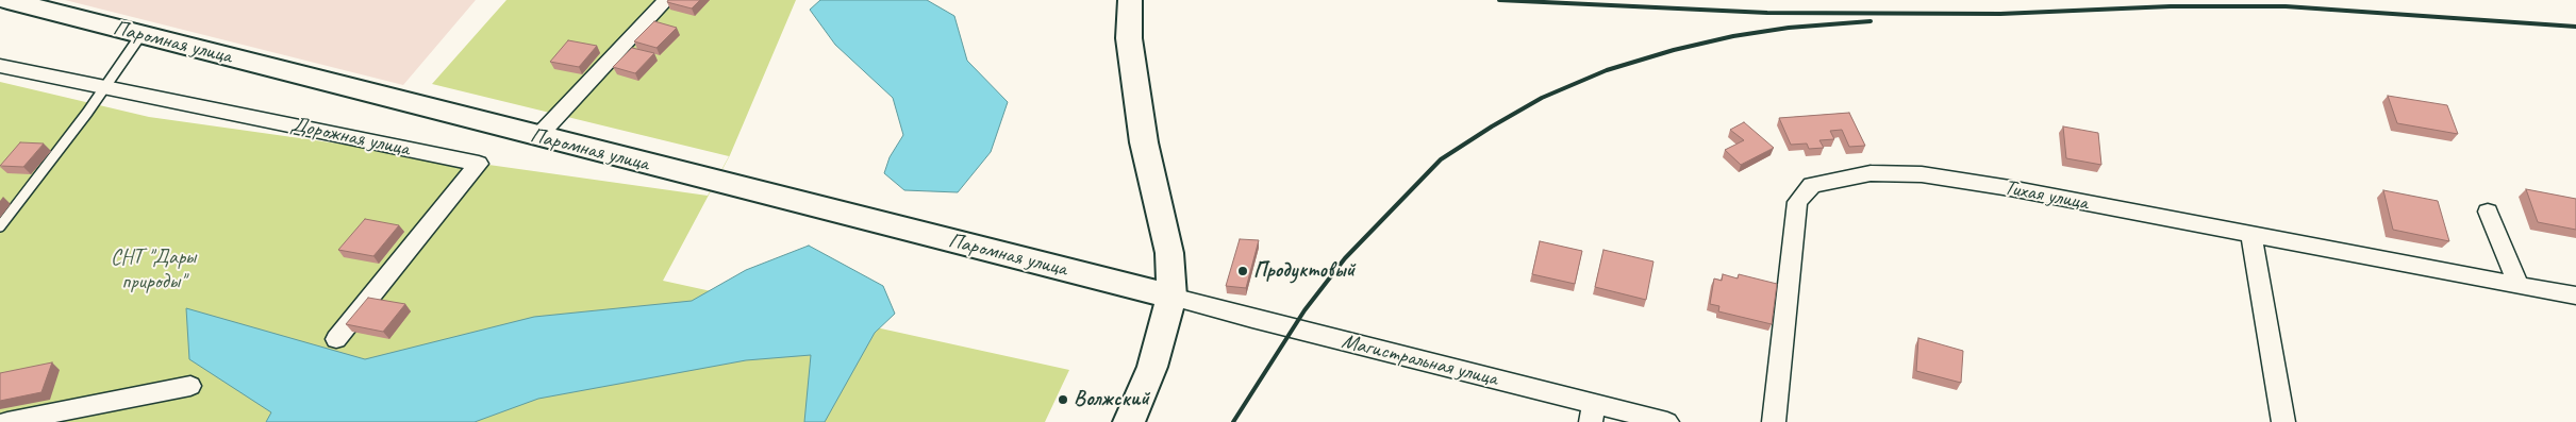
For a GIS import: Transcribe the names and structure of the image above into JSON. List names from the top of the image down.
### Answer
{
  "streets": {
    "street": [
      "Паромная улица",
      "Дорожная улица",
      "Тихая улица",
      "Магистральная улица"
    ]
  },
  "crossings": [
    ["Паромная улица", "Магистральная улица"]
  ],
  "parks": ["СНТ \"Дары природы\""],
  "places": ["Продуктовый", "Волжский"]
}
